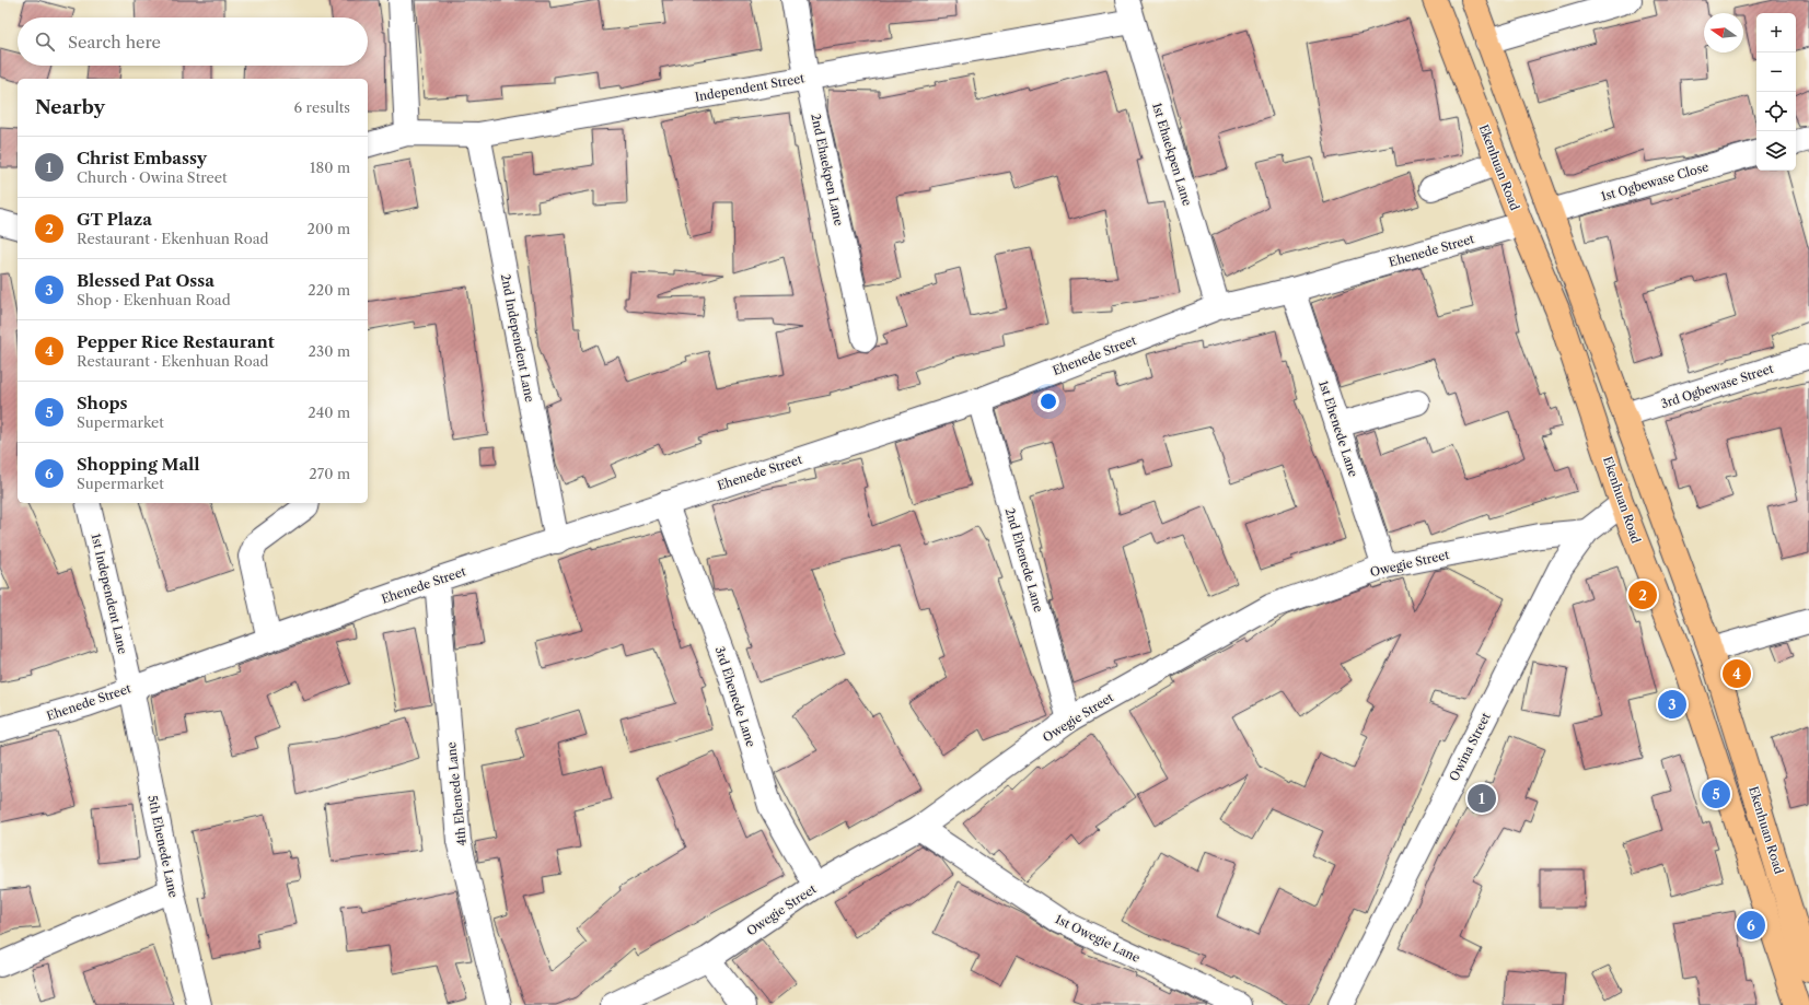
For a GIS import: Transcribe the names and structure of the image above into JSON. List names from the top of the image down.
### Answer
{
  "streets": {
    "main road": ["Ekenhuan Road"],
    "street": [
      "Independent Street",
      "1st Ehaekpen Lane",
      "2nd Ehaekpen Lane",
      "1st Ogbewase Close",
      "Ehenede Street",
      "2nd Independent Lane",
      "3rd Ogbewase Street",
      "1st Ehenede Lane",
      "2nd Ehenede Lane",
      "Owegie Street",
      "1st Independent Lane",
      "3rd Ehenede Lane",
      "Owina Street",
      "4th Ehenede Lane",
      "5th Ehenede Lane",
      "1st Owegie Lane"
    ]
  },
  "crossings": [
    ["Independent Street", "1st Ehaekpen Lane"],
    ["Independent Street", "2nd Ehaekpen Lane"],
    ["Independent Street", "2nd Independent Lane"],
    ["1st Ehaekpen Lane", "Ehenede Street"],
    ["Ekenhuan Road", "1st Ogbewase Close"],
    ["Ekenhuan Road", "Ehenede Street"],
    ["Ekenhuan Road", "3rd Ogbewase Street"],
    ["Ekenhuan Road", "Owina Street"],
    ["Ehenede Street", "2nd Independent Lane"],
    ["Ehenede Street", "1st Ehenede Lane"],
    ["Ehenede Street", "2nd Ehenede Lane"],
    ["Ehenede Street", "1st Independent Lane"],
    ["Ehenede Street", "3rd Ehenede Lane"],
    ["Ehenede Street", "4th Ehenede Lane"],
    ["Ehenede Street", "5th Ehenede Lane"],
    ["1st Ehenede Lane", "Owegie Street"],
    ["2nd Ehenede Lane", "Owegie Street"],
    ["Owegie Street", "3rd Ehenede Lane"],
    ["Owegie Street", "Owina Street"],
    ["Owegie Street", "1st Owegie Lane"],
    ["1st Independent Lane", "5th Ehenede Lane"]
  ],
  "north": "left",
  "page": {
    "map_buttons": ["+", "−"],
    "search": "Search here",
    "heading": ["Nearby", "6 results"],
    "list": [
      {
        "mark": "1",
        "name": "Christ Embassy",
        "note": "Church · Owina Street",
        "value": "180 m"
      },
      {
        "mark": "2",
        "name": "GT Plaza",
        "note": "Restaurant · Ekenhuan Road",
        "value": "200 m"
      },
      {
        "mark": "3",
        "name": "Blessed Pat Ossa",
        "note": "Shop · Ekenhuan Road",
        "value": "220 m"
      },
      {
        "mark": "4",
        "name": "Pepper Rice Restaurant",
        "note": "Restaurant · Ekenhuan Road",
        "value": "230 m"
      },
      {
        "mark": "5",
        "name": "Shops",
        "note": "Supermarket",
        "value": "240 m"
      },
      {
        "mark": "6",
        "name": "Shopping Mall",
        "note": "Supermarket",
        "value": "270 m"
      }
    ],
    "pins": [
      "2",
      "4",
      "3",
      "5",
      "1",
      "6"
    ]
  }
}
